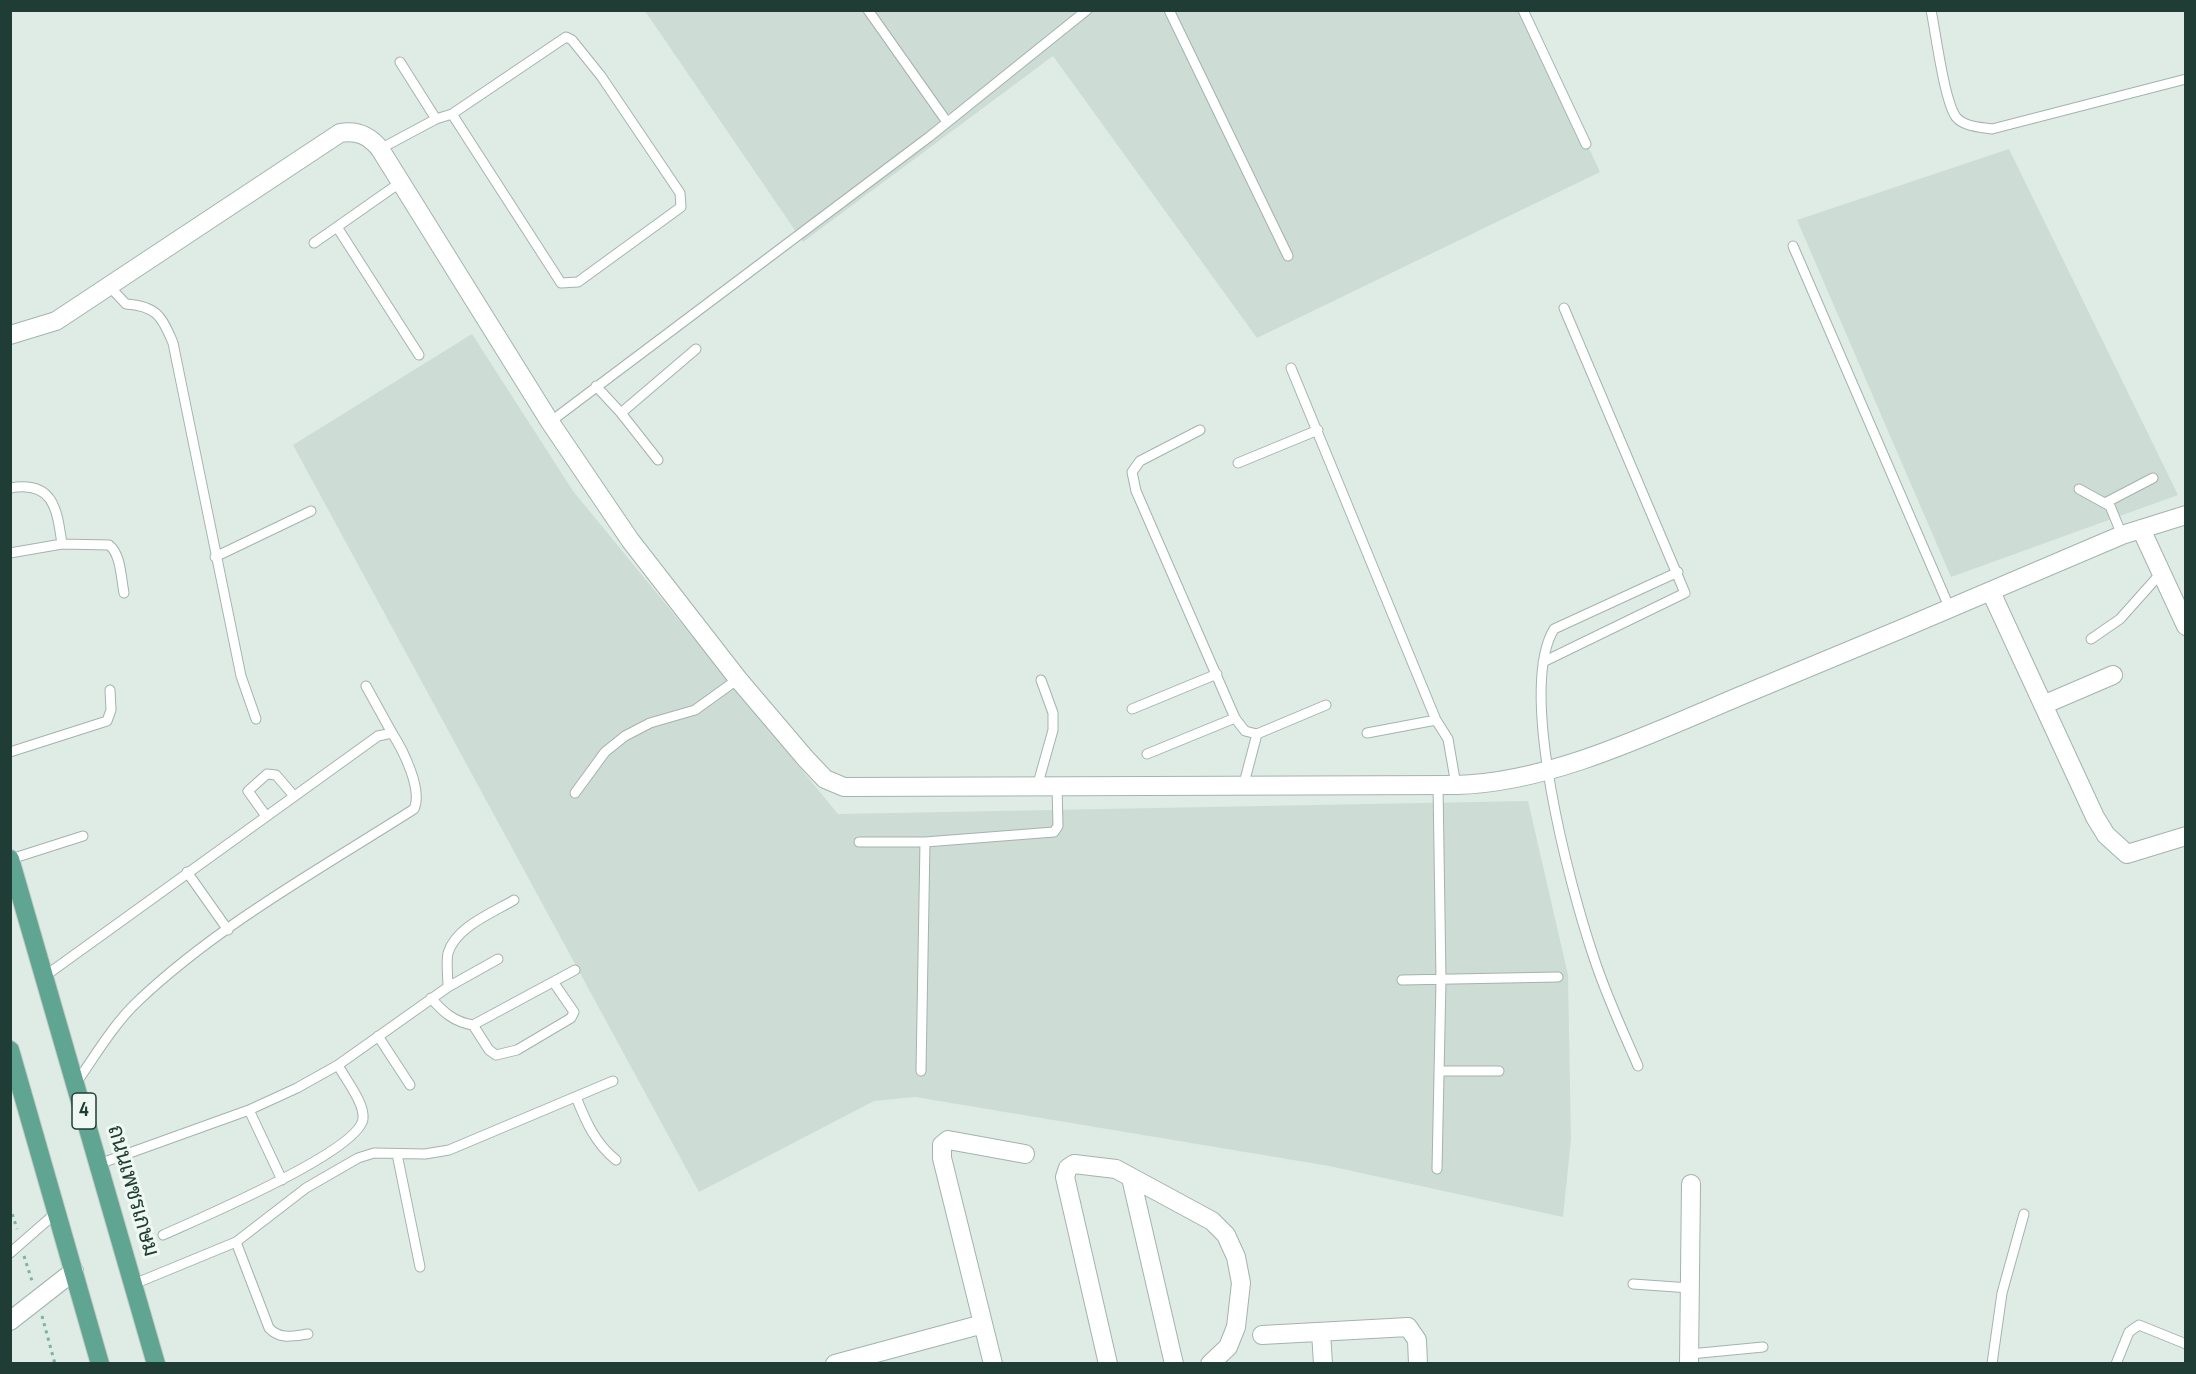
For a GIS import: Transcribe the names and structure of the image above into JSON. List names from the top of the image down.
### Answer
{
  "streets": {
    "main road": ["4", "ถนนเพชรเกษม"]
  }
}
